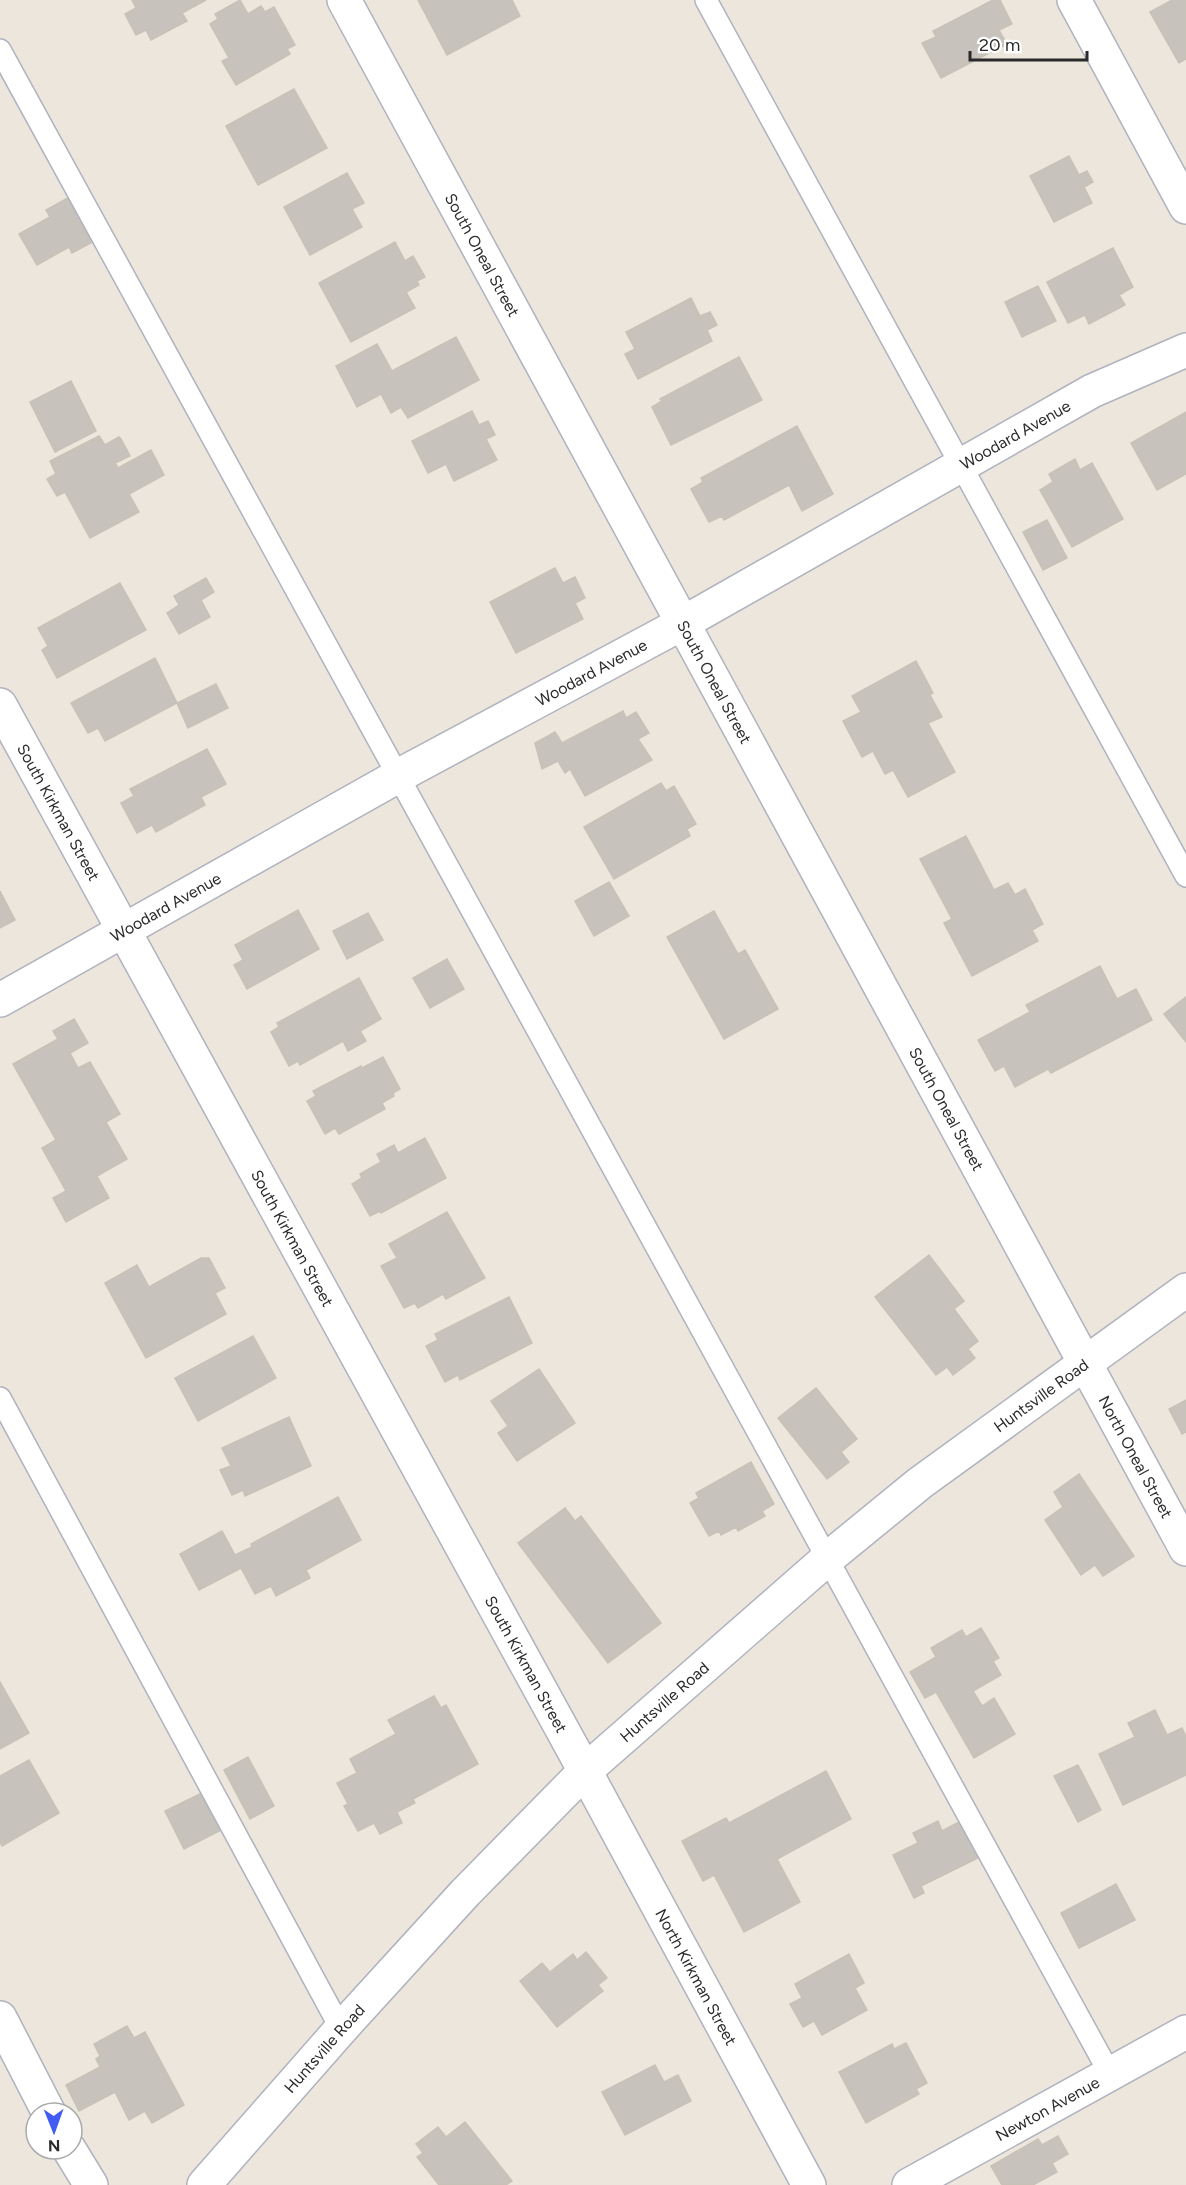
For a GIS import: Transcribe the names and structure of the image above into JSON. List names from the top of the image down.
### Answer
{
  "streets": {
    "street": [
      "South Oneal Street",
      "Woodard Avenue",
      "South Kirkman Street",
      "Huntsville Road",
      "North Oneal Street",
      "North Kirkman Street",
      "Newton Avenue"
    ]
  },
  "crossings": [
    ["South Oneal Street", "Woodard Avenue"],
    ["South Oneal Street", "Huntsville Road"],
    ["South Oneal Street", "North Oneal Street"],
    ["Woodard Avenue", "South Kirkman Street"],
    ["South Kirkman Street", "Huntsville Road"],
    ["South Kirkman Street", "North Kirkman Street"],
    ["Huntsville Road", "North Oneal Street"],
    ["Huntsville Road", "North Kirkman Street"]
  ],
  "scale_bar": "20 m",
  "north": "bottom"
}
